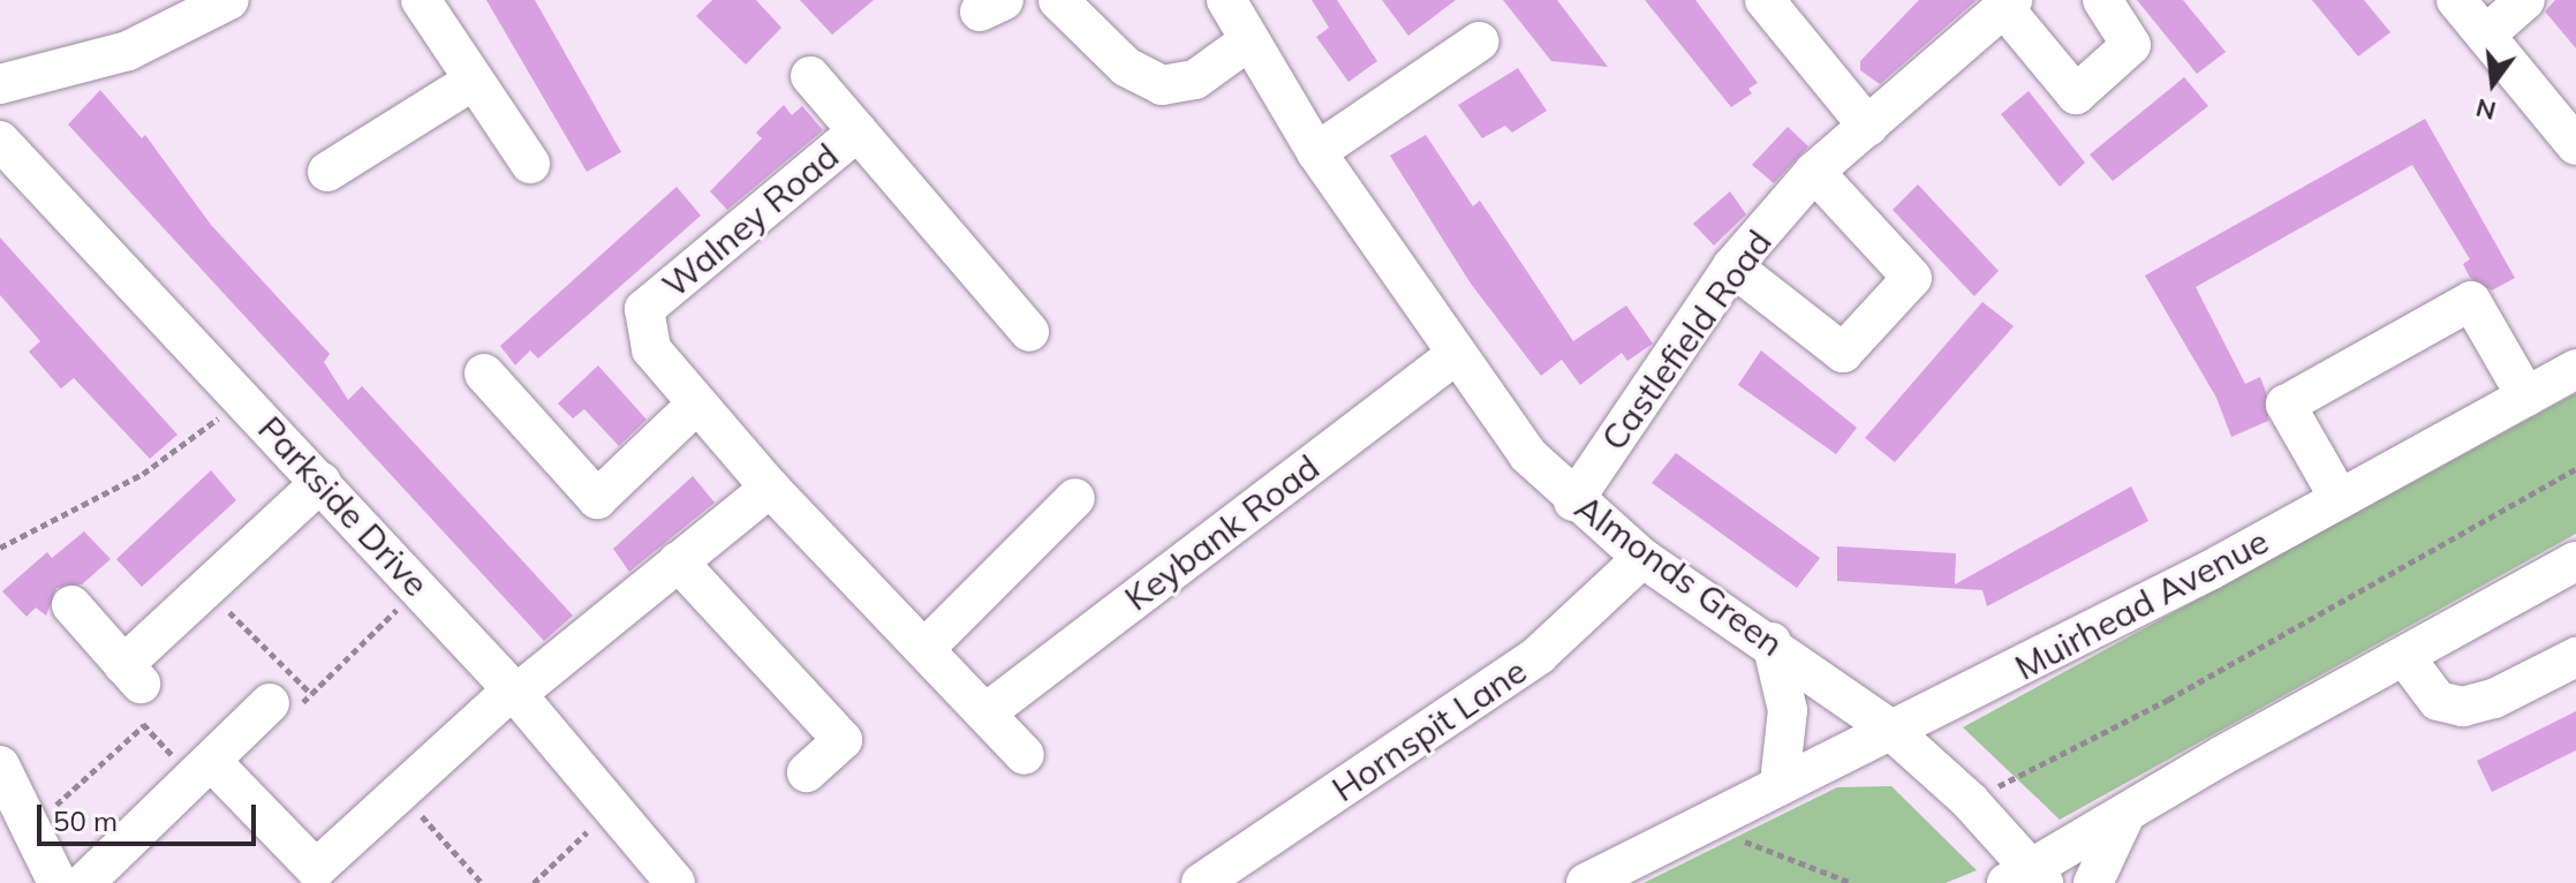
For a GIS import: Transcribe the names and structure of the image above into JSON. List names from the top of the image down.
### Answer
{
  "streets": {
    "street": [
      "Walney Road",
      "Castlefield Road",
      "Parkside Drive",
      "Keybank Road",
      "Almonds Green",
      "Muirhead Avenue",
      "Hornspit Lane"
    ]
  },
  "crossings": [
    ["Castlefield Road", "Almonds Green"],
    ["Keybank Road", "Almonds Green"],
    ["Almonds Green", "Muirhead Avenue"],
    ["Almonds Green", "Hornspit Lane"]
  ],
  "scale_bar": "50 m",
  "north": "bottom"
}
